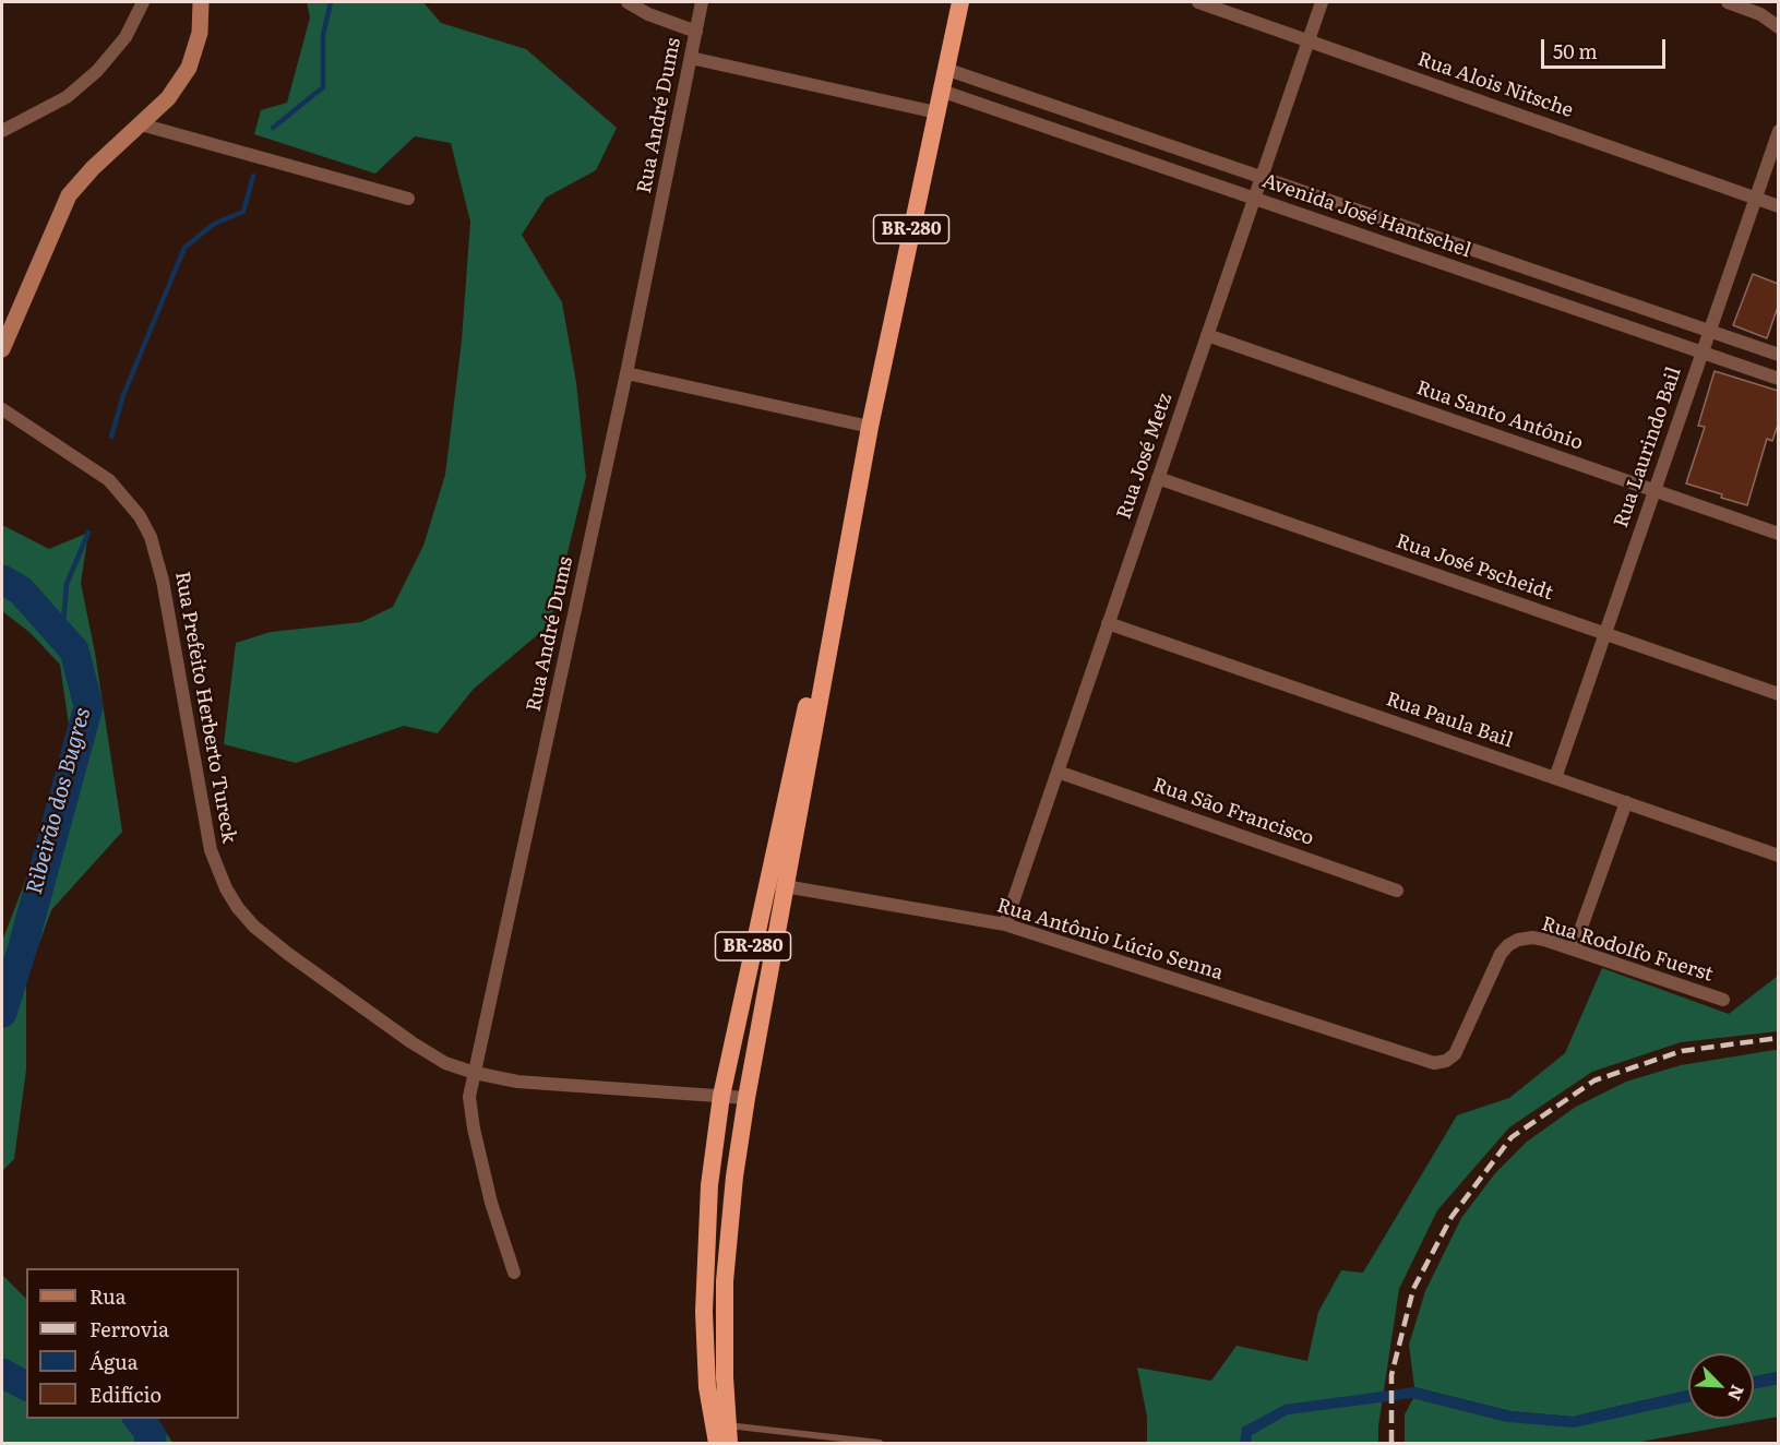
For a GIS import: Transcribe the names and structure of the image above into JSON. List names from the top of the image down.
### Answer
{
  "streets": {
    "highway": ["BR-280"],
    "street": [
      "Rua Alois Nitsche",
      "Rua André Dums",
      "Avenida José Hantschel",
      "Rua Santo Antônio",
      "Rua Laurindo Bail",
      "Rua José Metz",
      "Rua José Pscheidt",
      "Rua Prefeito Herberto Tureck",
      "Rua Paula Bail",
      "Rua São Francisco",
      "Rua Antônio Lúcio Senna",
      "Rua Rodolfo Fuerst"
    ]
  },
  "crossings": [
    ["Rua Alois Nitsche", "Rua Laurindo Bail"],
    ["Rua Alois Nitsche", "Rua José Metz"],
    ["Rua André Dums", "Rua Prefeito Herberto Tureck"],
    ["Avenida José Hantschel", "BR-280"],
    ["Avenida José Hantschel", "Rua Laurindo Bail"],
    ["Avenida José Hantschel", "Rua José Metz"],
    ["BR-280", "Rua Prefeito Herberto Tureck"],
    ["BR-280", "Rua Antônio Lúcio Senna"],
    ["Rua Santo Antônio", "Rua Laurindo Bail"],
    ["Rua Santo Antônio", "Rua José Metz"],
    ["Rua Laurindo Bail", "Rua José Pscheidt"],
    ["Rua Laurindo Bail", "Rua Paula Bail"],
    ["Rua José Metz", "Rua José Pscheidt"],
    ["Rua José Metz", "Rua Paula Bail"],
    ["Rua José Metz", "Rua São Francisco"],
    ["Rua José Metz", "Rua Antônio Lúcio Senna"],
    ["Rua Antônio Lúcio Senna", "Rua Rodolfo Fuerst"]
  ],
  "water": ["Ribeirão dos Bugres"],
  "legend": [
    "Rua",
    "Ferrovia",
    "Água",
    "Edifício"
  ],
  "scale_bar": "50 m",
  "north": "bottom right"
}
